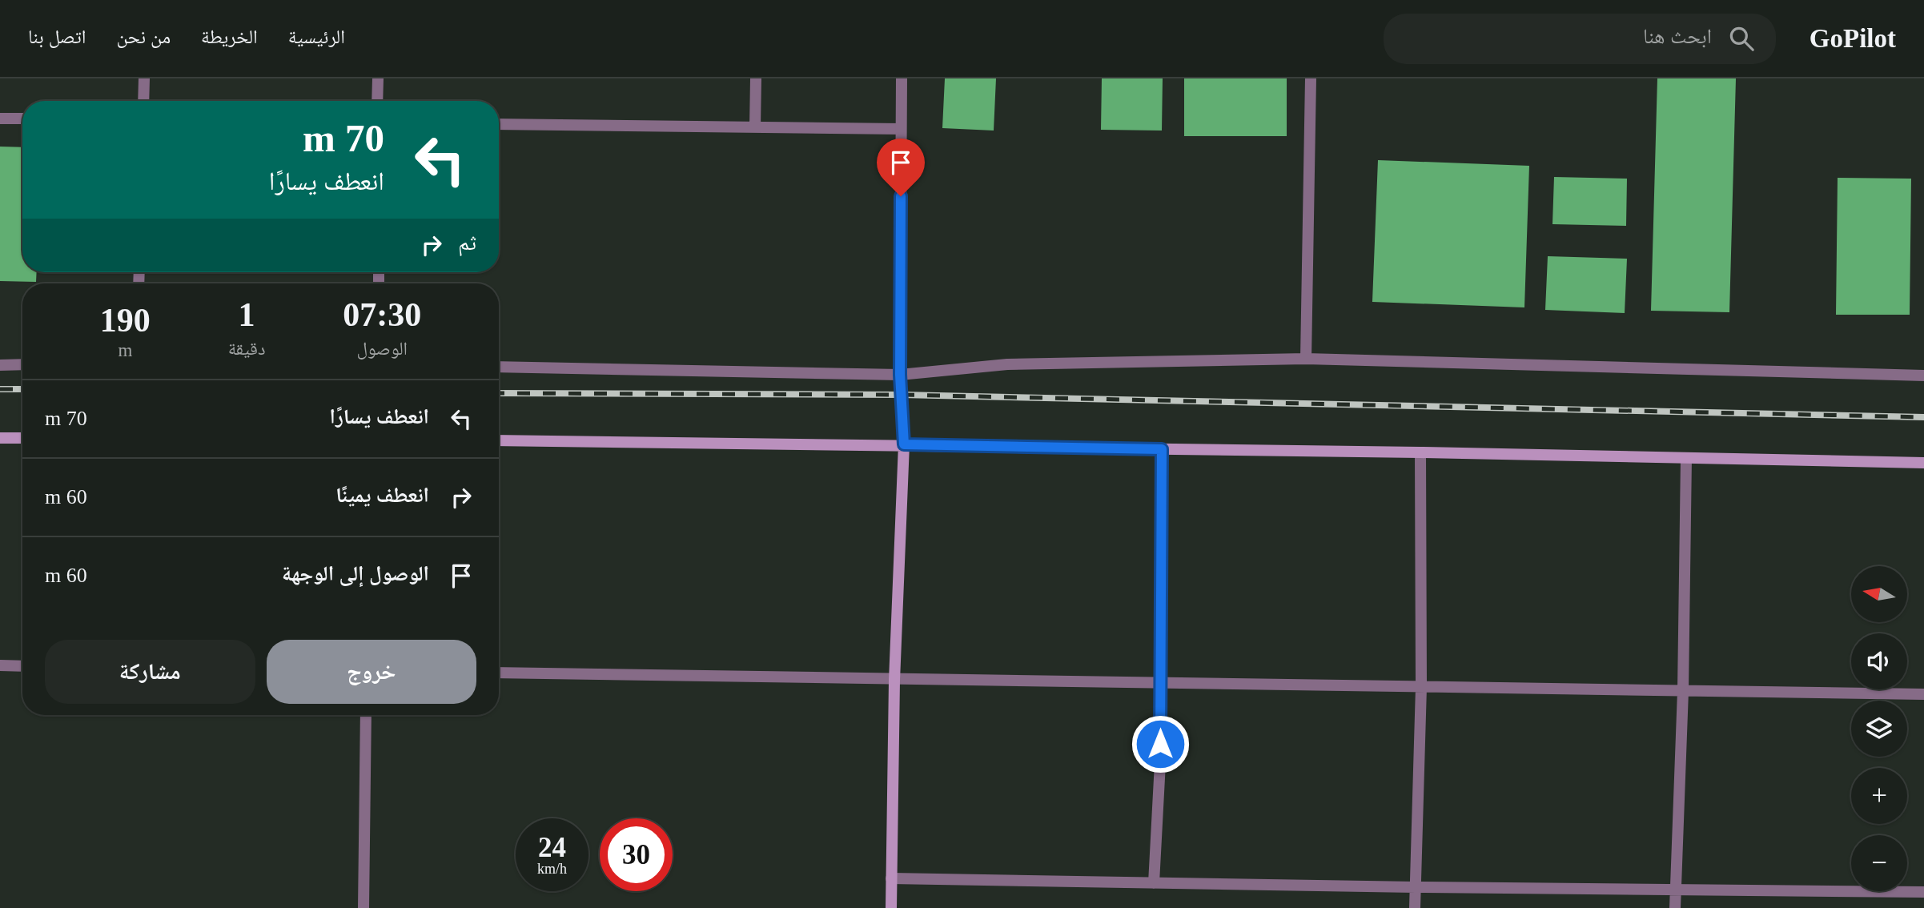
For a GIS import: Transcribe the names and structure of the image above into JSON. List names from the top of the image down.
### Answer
{
  "north": "left",
  "page": {
    "header": "GoPilot",
    "search": "ابحث هنا",
    "nav": [
      "الرئيسية",
      "الخريطة",
      "من نحن",
      "اتصل بنا"
    ],
    "turn": ["70 m", "انعطف يسارًا"],
    "then": "ثم",
    "eta": [
      "07:30",
      "الوصول",
      "1",
      "دقيقة",
      "190",
      "m"
    ],
    "list": [
      {
        "name": "انعطف يسارًا",
        "value": "70 m"
      },
      {
        "name": "انعطف يمينًا",
        "value": "60 m"
      },
      {
        "name": "الوصول إلى الوجهة",
        "value": "60 m"
      }
    ],
    "map_buttons": ["+", "−"],
    "buttons": ["خروج", "مشاركة"],
    "speed": "24 km/h",
    "limit": "30"
  }
}
